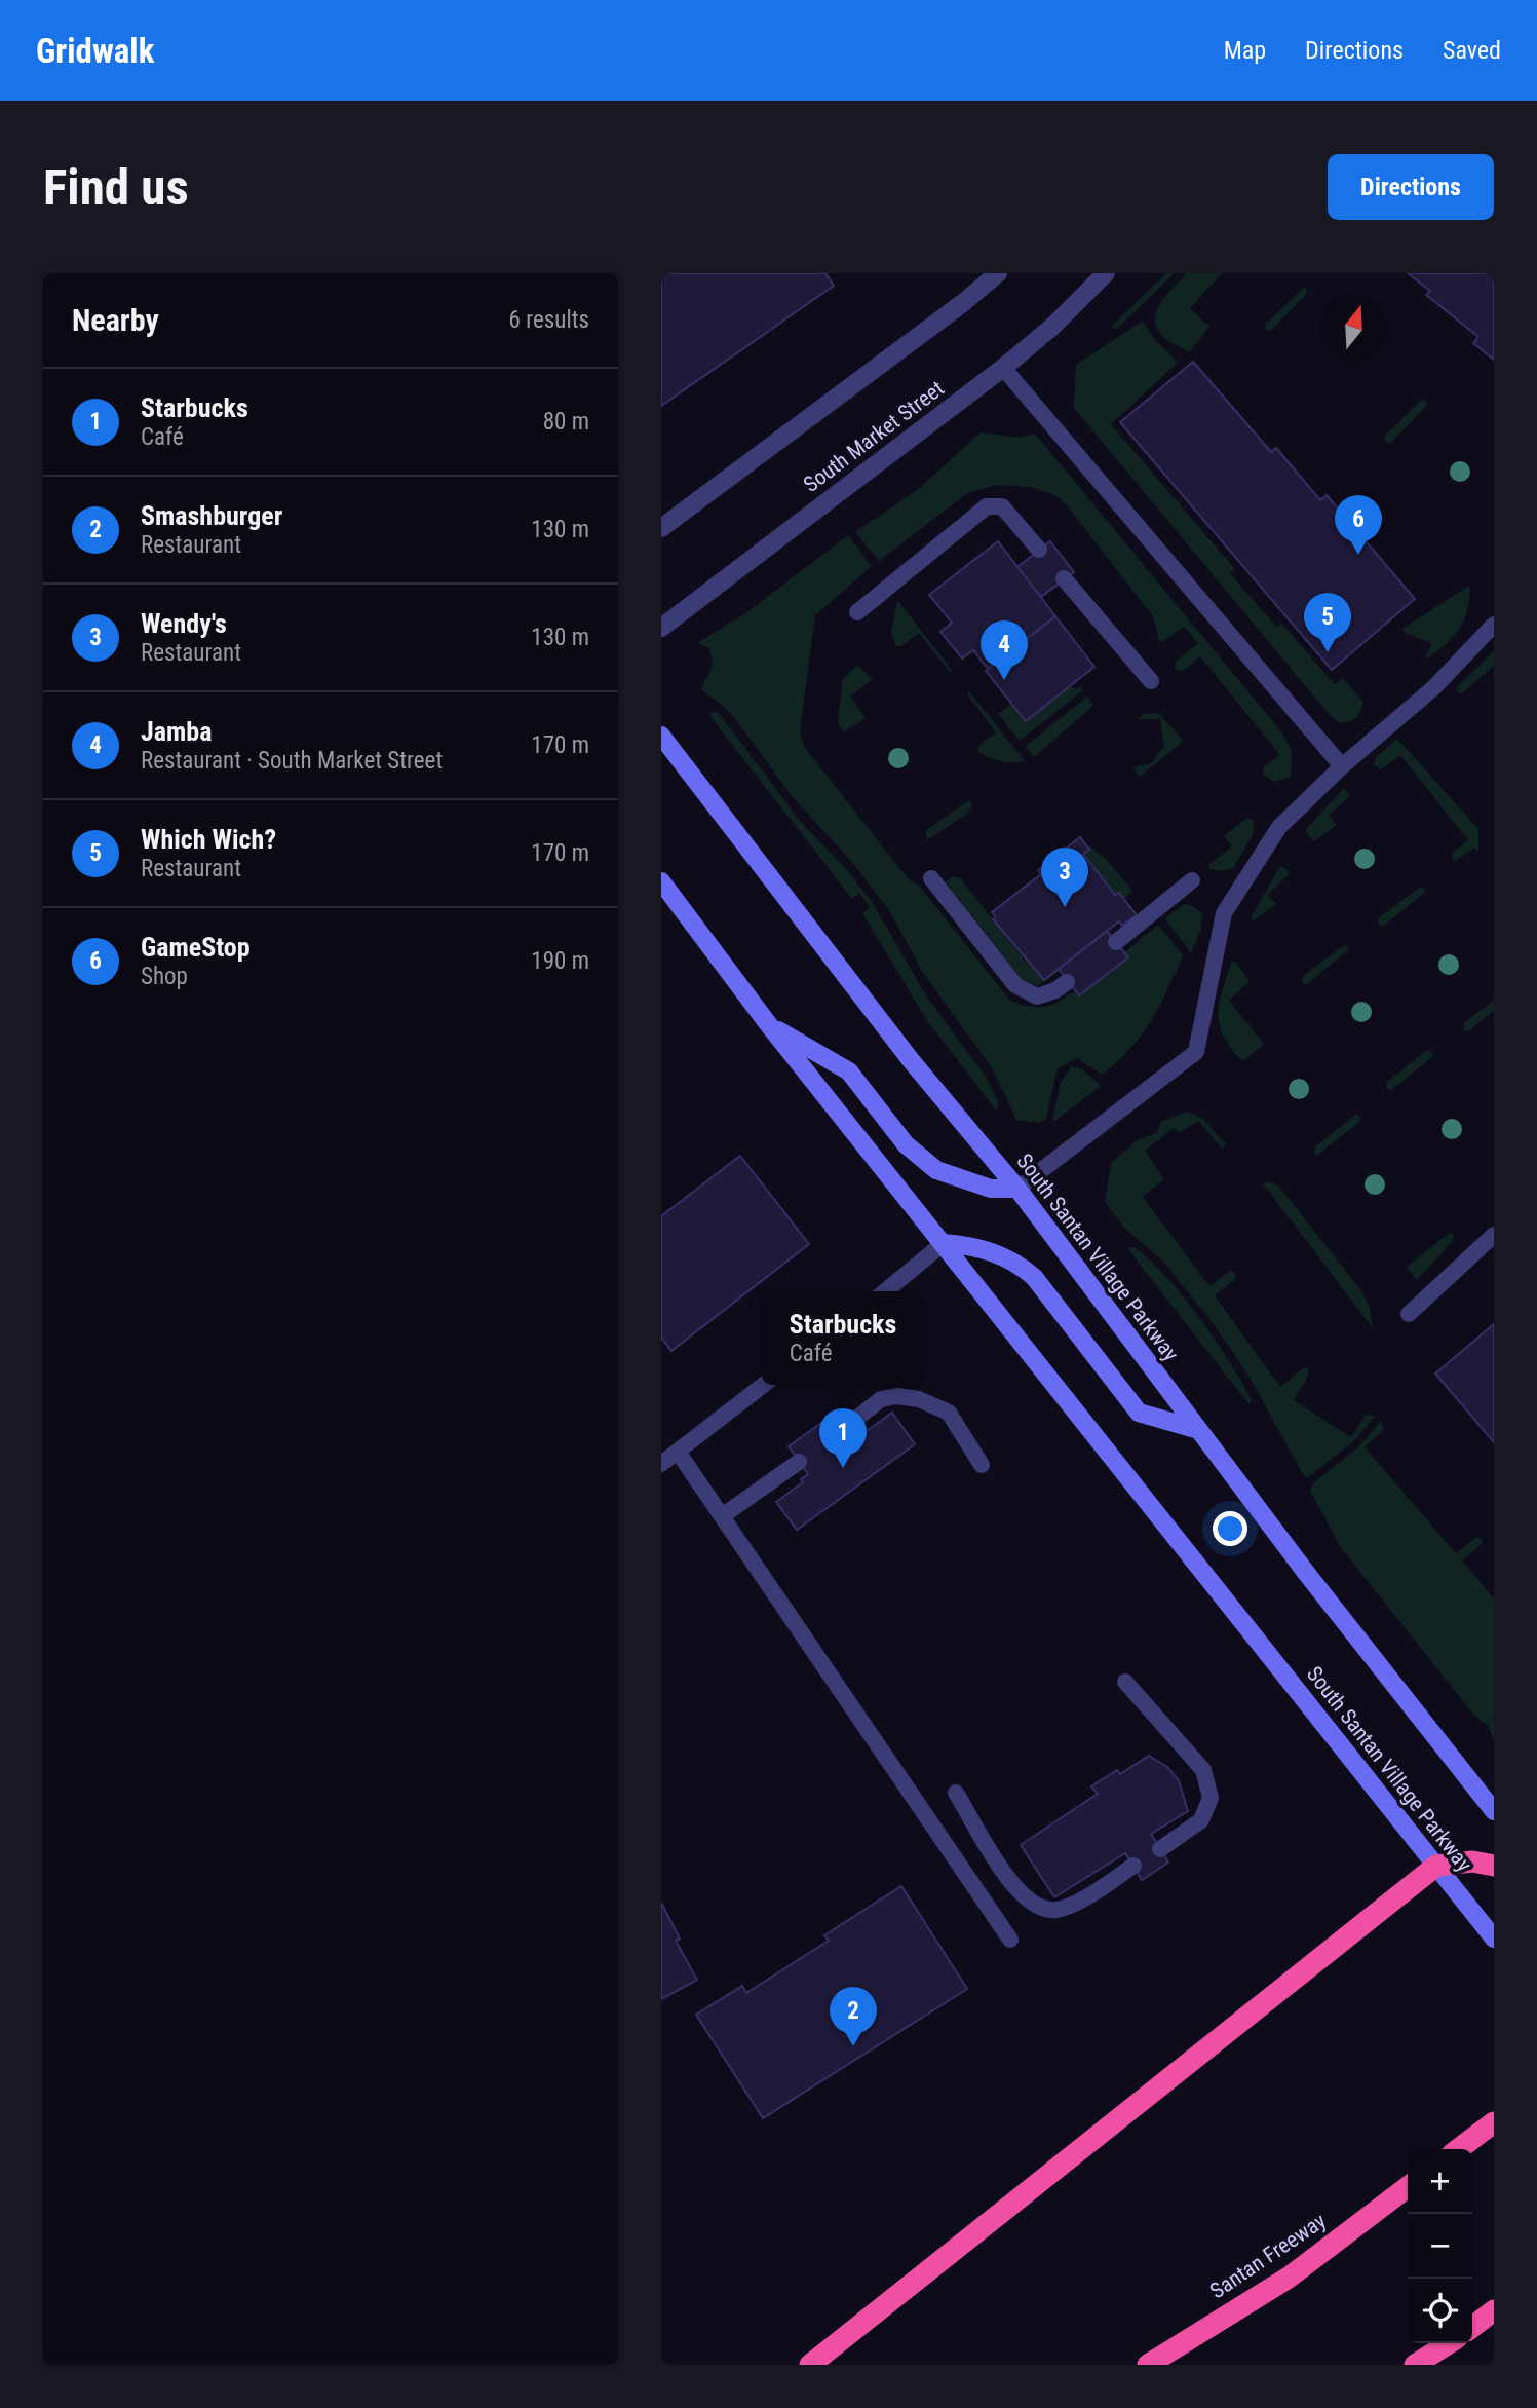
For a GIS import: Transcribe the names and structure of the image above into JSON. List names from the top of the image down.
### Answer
{
  "streets": {
    "highway": ["Santan Freeway"],
    "main road": ["South Santan Village Parkway"],
    "street": ["South Market Street"]
  },
  "north": "top",
  "page": {
    "header": "Gridwalk",
    "nav": ["Map", "Directions", "Saved"],
    "buttons": "Directions",
    "title": "Find us",
    "heading": ["Nearby", "6 results"],
    "list": [
      {
        "mark": "1",
        "name": "Starbucks",
        "note": "Café",
        "value": "80 m"
      },
      {
        "mark": "2",
        "name": "Smashburger",
        "note": "Restaurant",
        "value": "130 m"
      },
      {
        "mark": "3",
        "name": "Wendy's",
        "note": "Restaurant",
        "value": "130 m"
      },
      {
        "mark": "4",
        "name": "Jamba",
        "note": "Restaurant · South Market Street",
        "value": "170 m"
      },
      {
        "mark": "5",
        "name": "Which Wich?",
        "note": "Restaurant",
        "value": "170 m"
      },
      {
        "mark": "6",
        "name": "GameStop",
        "note": "Shop",
        "value": "190 m"
      }
    ],
    "pins": [
      "6",
      "5",
      "4",
      "3",
      "1",
      "2"
    ],
    "popup": ["Starbucks", "Café"],
    "map_buttons": ["+", "−"]
  }
}
